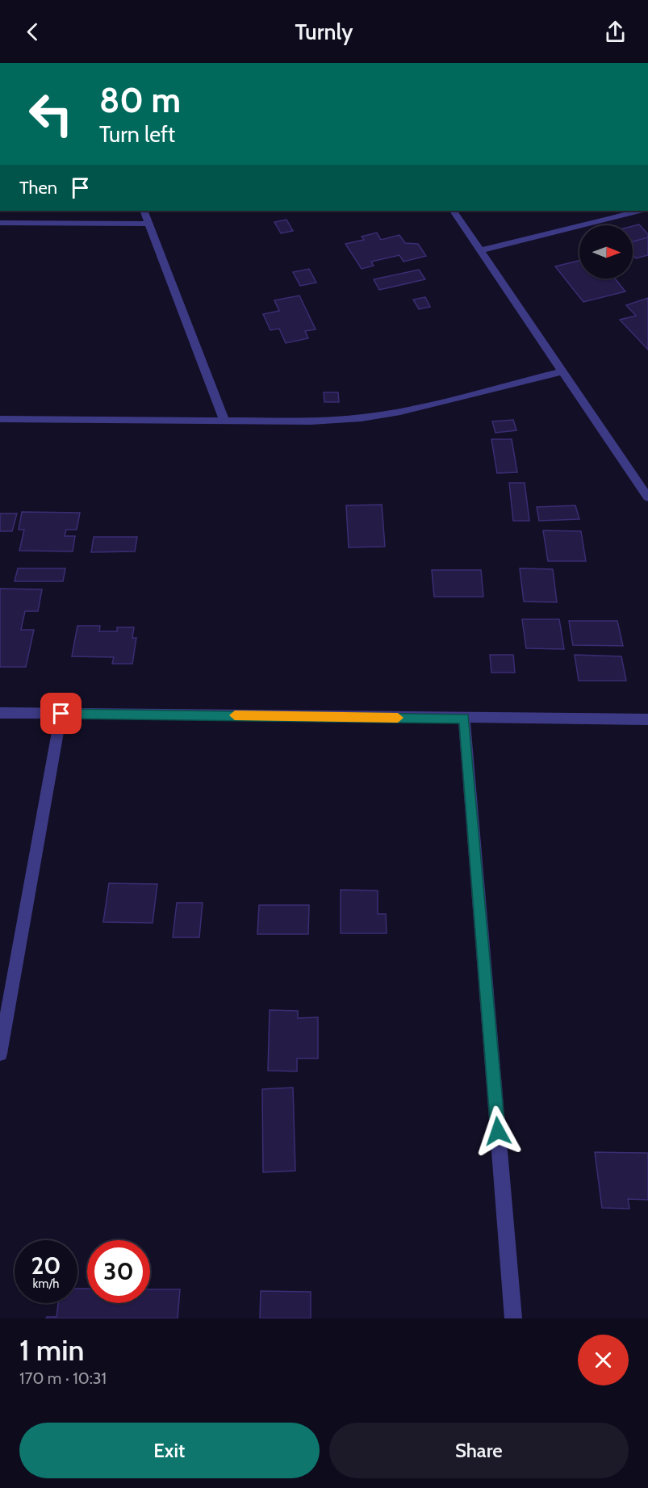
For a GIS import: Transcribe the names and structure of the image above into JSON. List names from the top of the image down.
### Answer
{
  "north": "right",
  "page": {
    "header": "Turnly",
    "turn": ["80 m", "Turn left"],
    "then": "Then",
    "speed": "20 km/h",
    "limit": "30",
    "heading": ["1 min", "170 m · 10:31"],
    "buttons": ["Exit", "Share"]
  }
}
